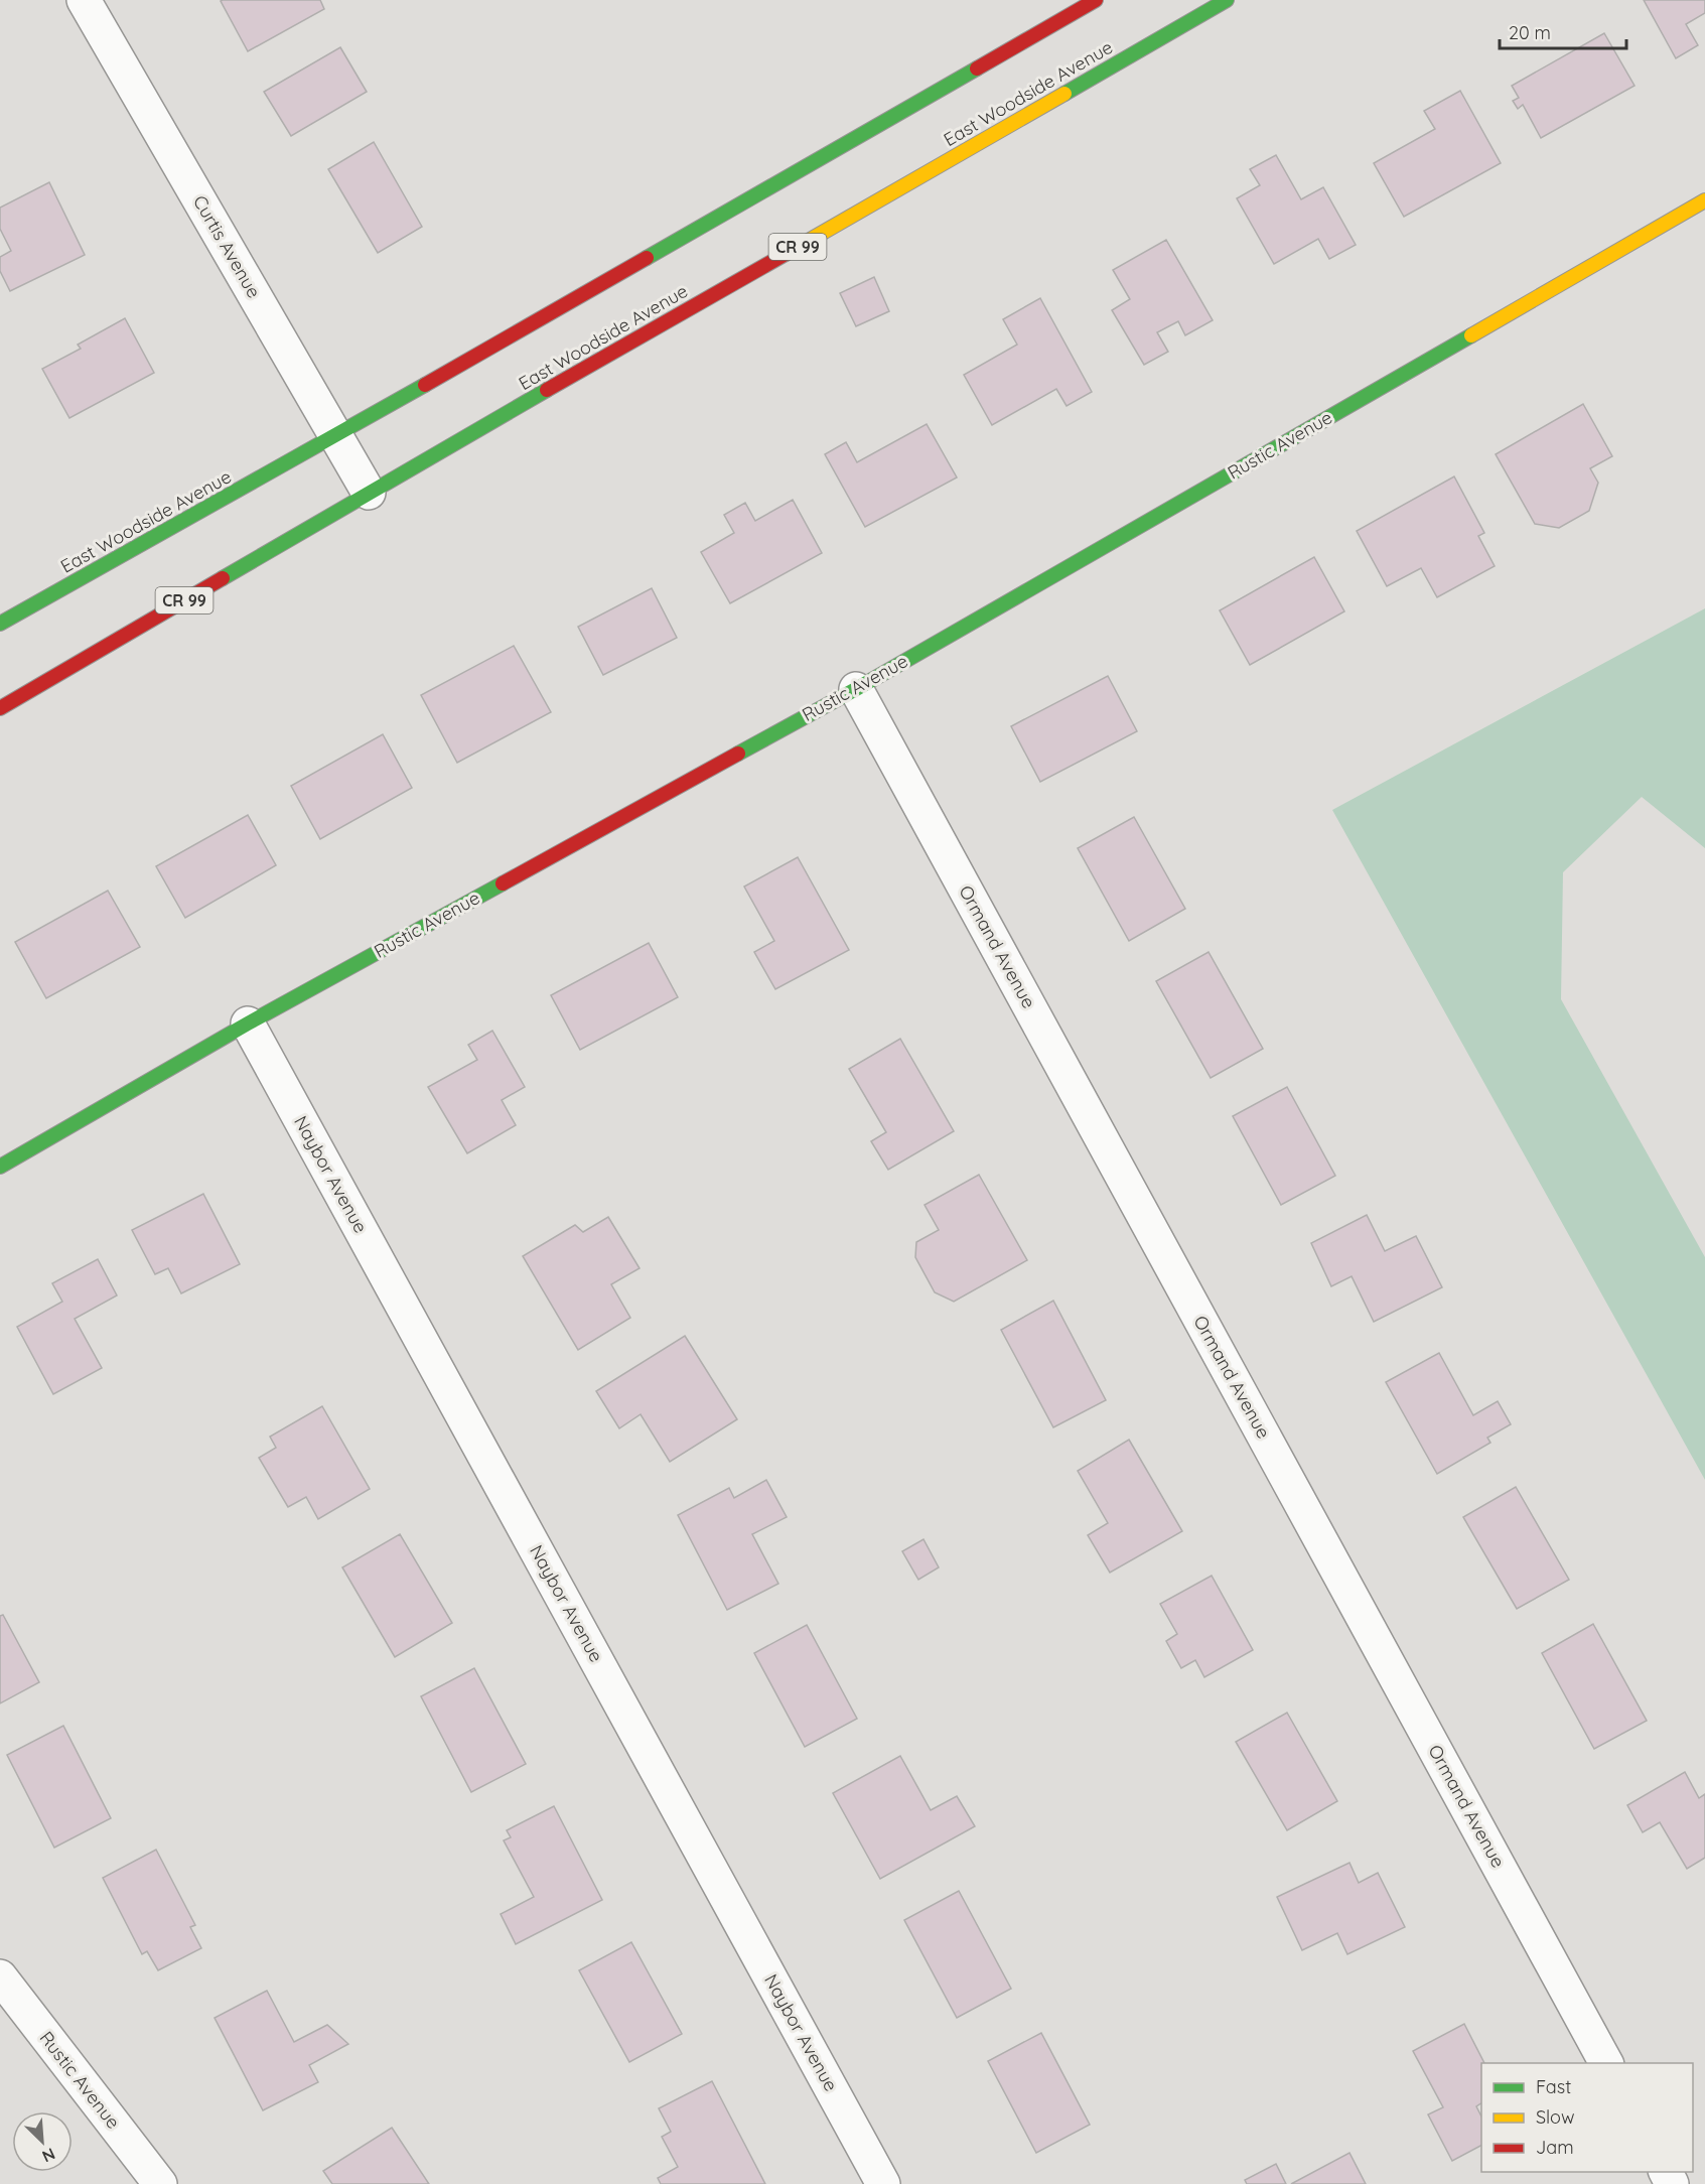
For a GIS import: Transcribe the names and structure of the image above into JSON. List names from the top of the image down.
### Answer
{
  "streets": {
    "main road": ["East Woodside Avenue", "CR 99", "Rustic Avenue"],
    "street": ["Curtis Avenue", "Ormand Avenue", "Naybor Avenue"]
  },
  "crossings": [
    ["East Woodside Avenue", "Curtis Avenue"],
    ["Rustic Avenue", "Ormand Avenue"],
    ["Rustic Avenue", "Naybor Avenue"]
  ],
  "legend": ["Fast", "Slow", "Jam"],
  "scale_bar": "20 m",
  "north": "bottom right"
}
